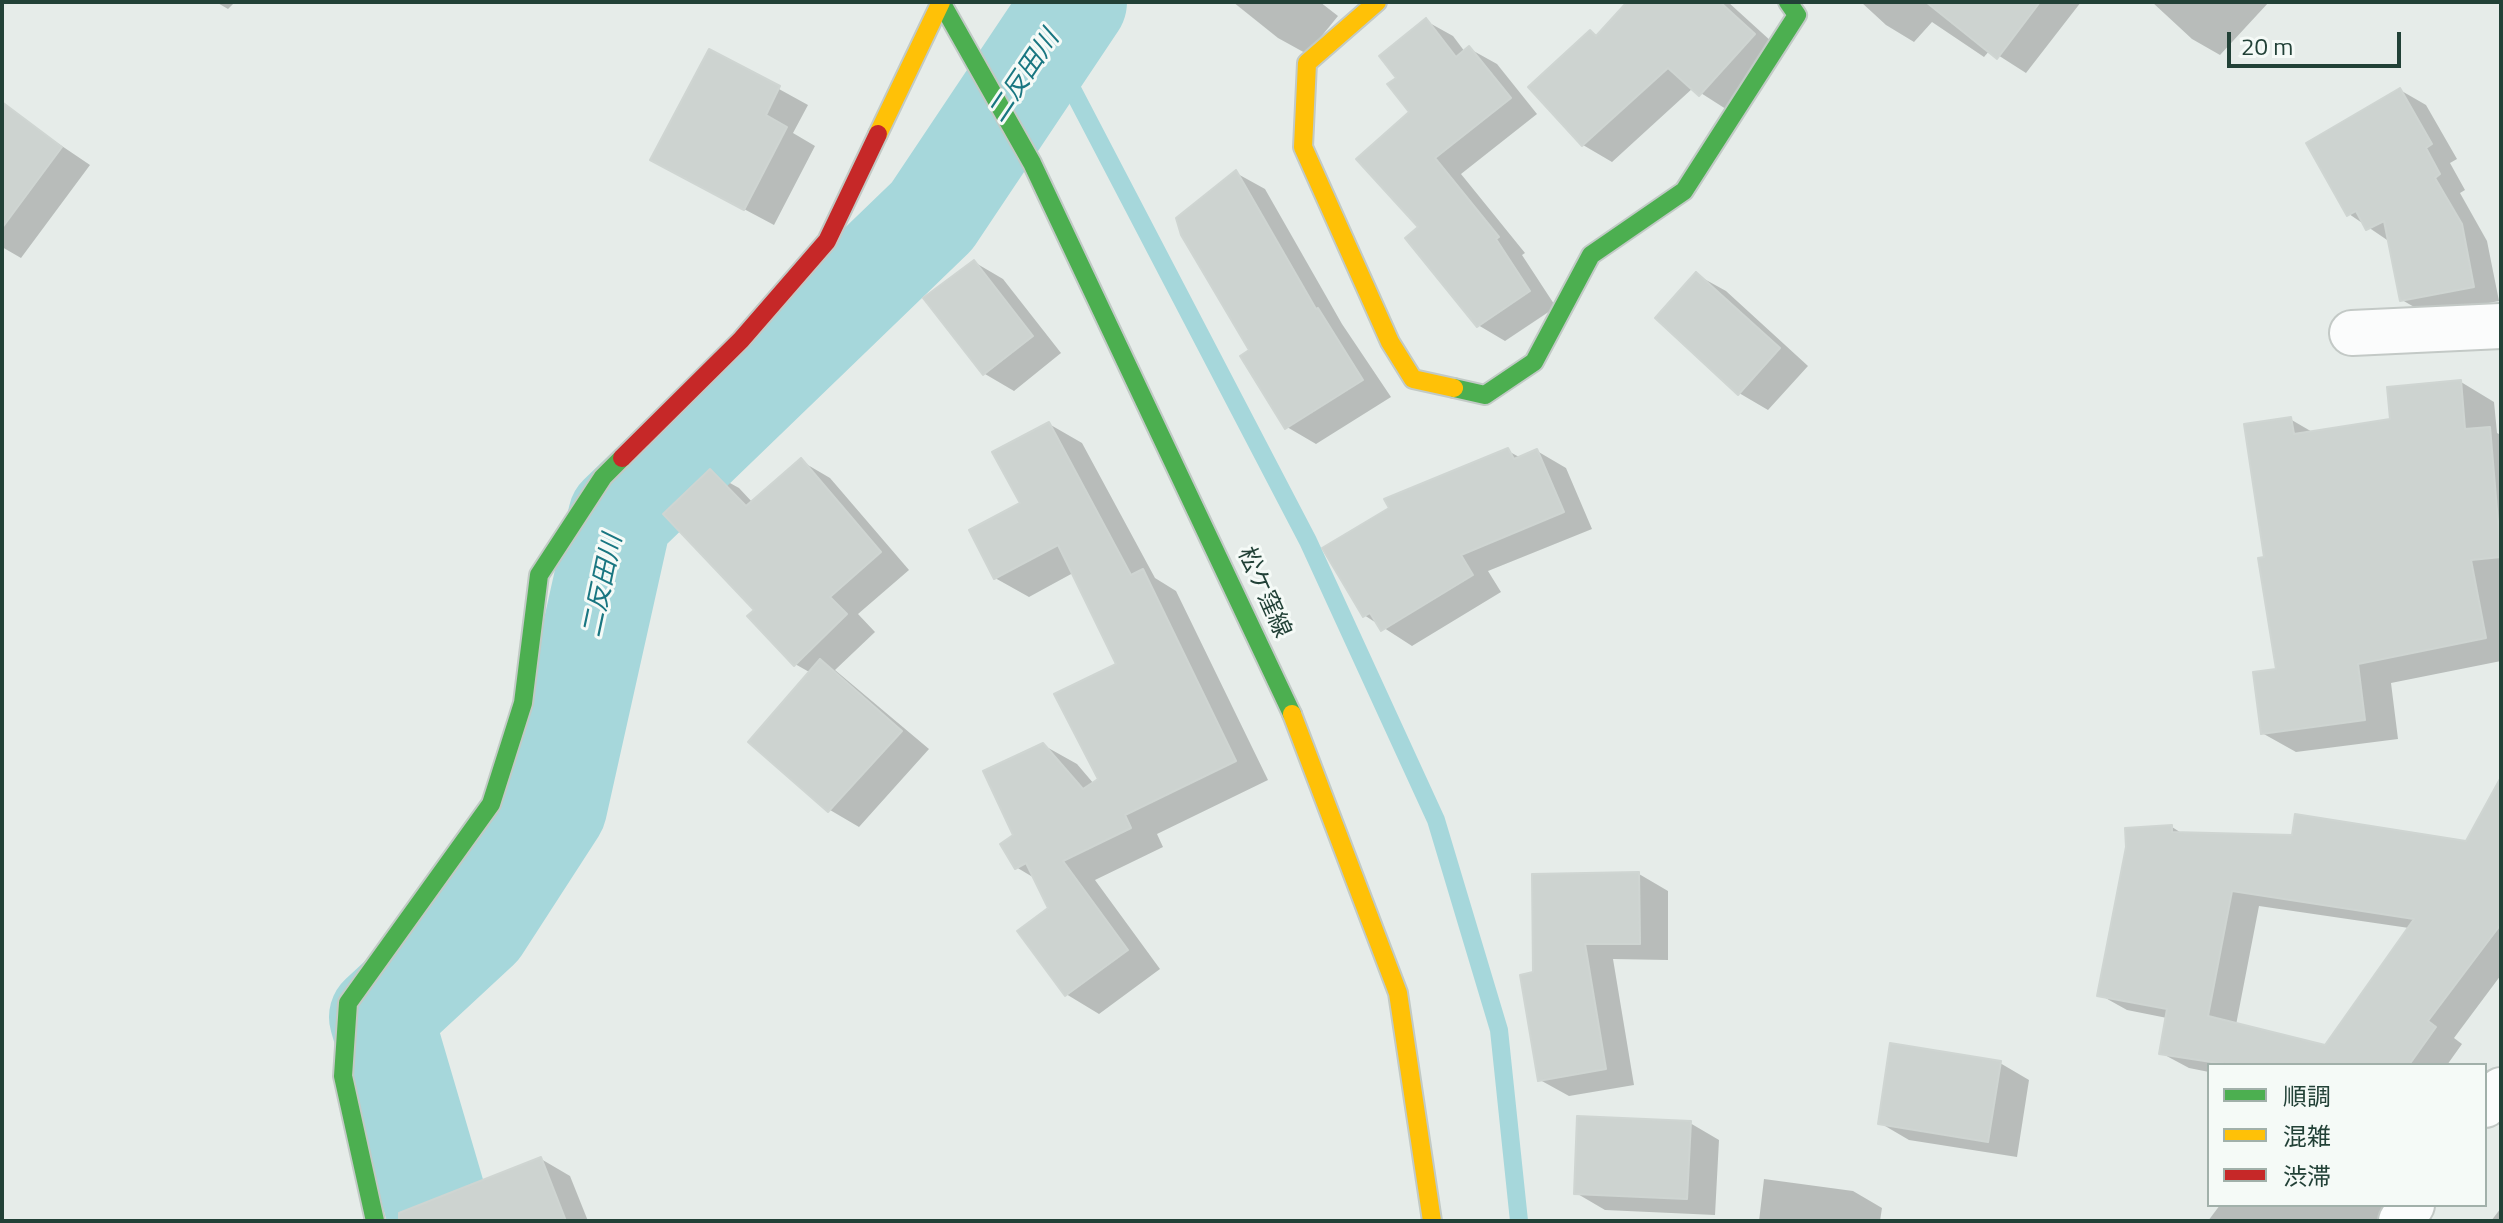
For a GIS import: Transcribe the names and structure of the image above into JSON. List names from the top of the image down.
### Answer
{
  "streets": {
    "street": ["松ケ窪線"]
  },
  "water": ["二反田川"],
  "legend": ["順調", "混雑", "渋滞"],
  "scale_bar": "20 m"
}
